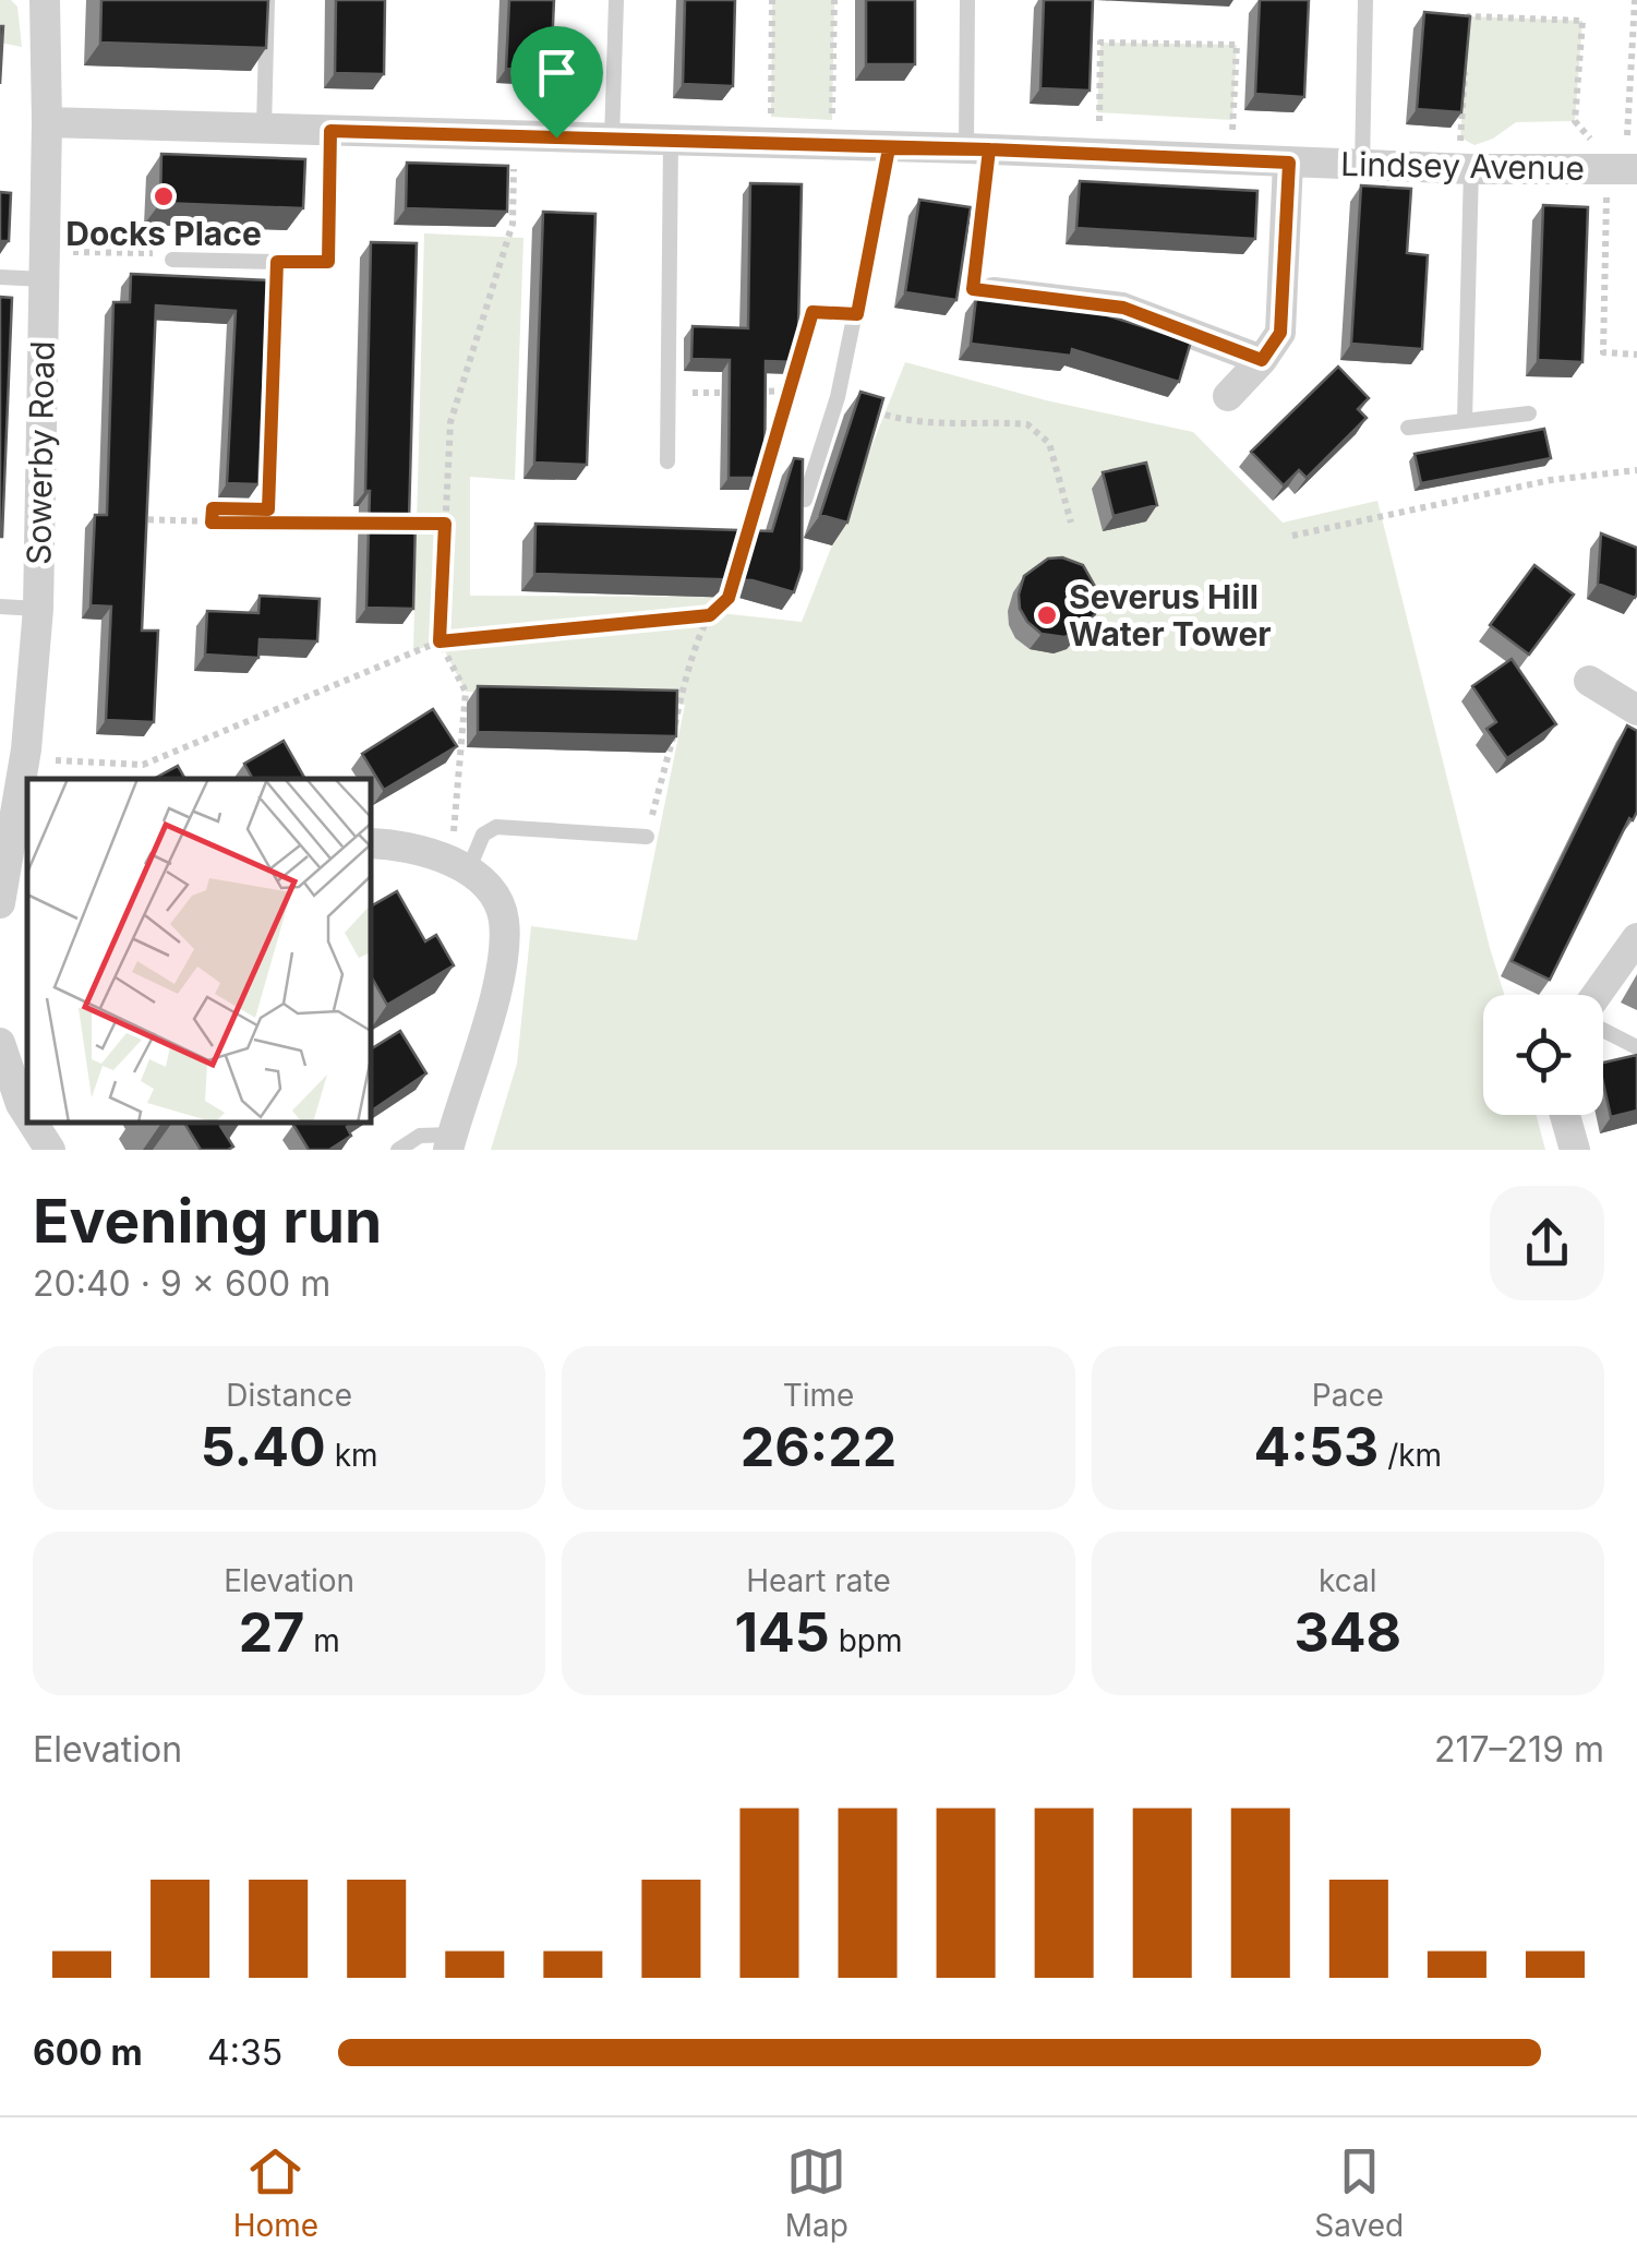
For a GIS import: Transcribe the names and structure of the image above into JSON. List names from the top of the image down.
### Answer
{
  "streets": {
    "street": ["Lindsey Avenue", "Sowerby Road"]
  },
  "crossings": [
    ["Lindsey Avenue", "Sowerby Road"]
  ],
  "places": ["Docks Place", "Severus Hill Water Tower"],
  "page": {
    "heading": ["Evening run", "20:40 · 9 × 600 m"],
    "stats": [
      ["Distance", "5.40 km"],
      ["Time", "26:22"],
      ["Pace", "4:53 /km"],
      ["Elevation", "27 m"],
      ["Heart rate", "145 bpm"],
      ["kcal", "348"]
    ],
    "chart": ["Elevation", "217–219 m"],
    "list": [
      {
        "name": "600 m",
        "note": "4:35"
      }
    ],
    "tabs": ["Home", "Map", "Saved"]
  }
}
